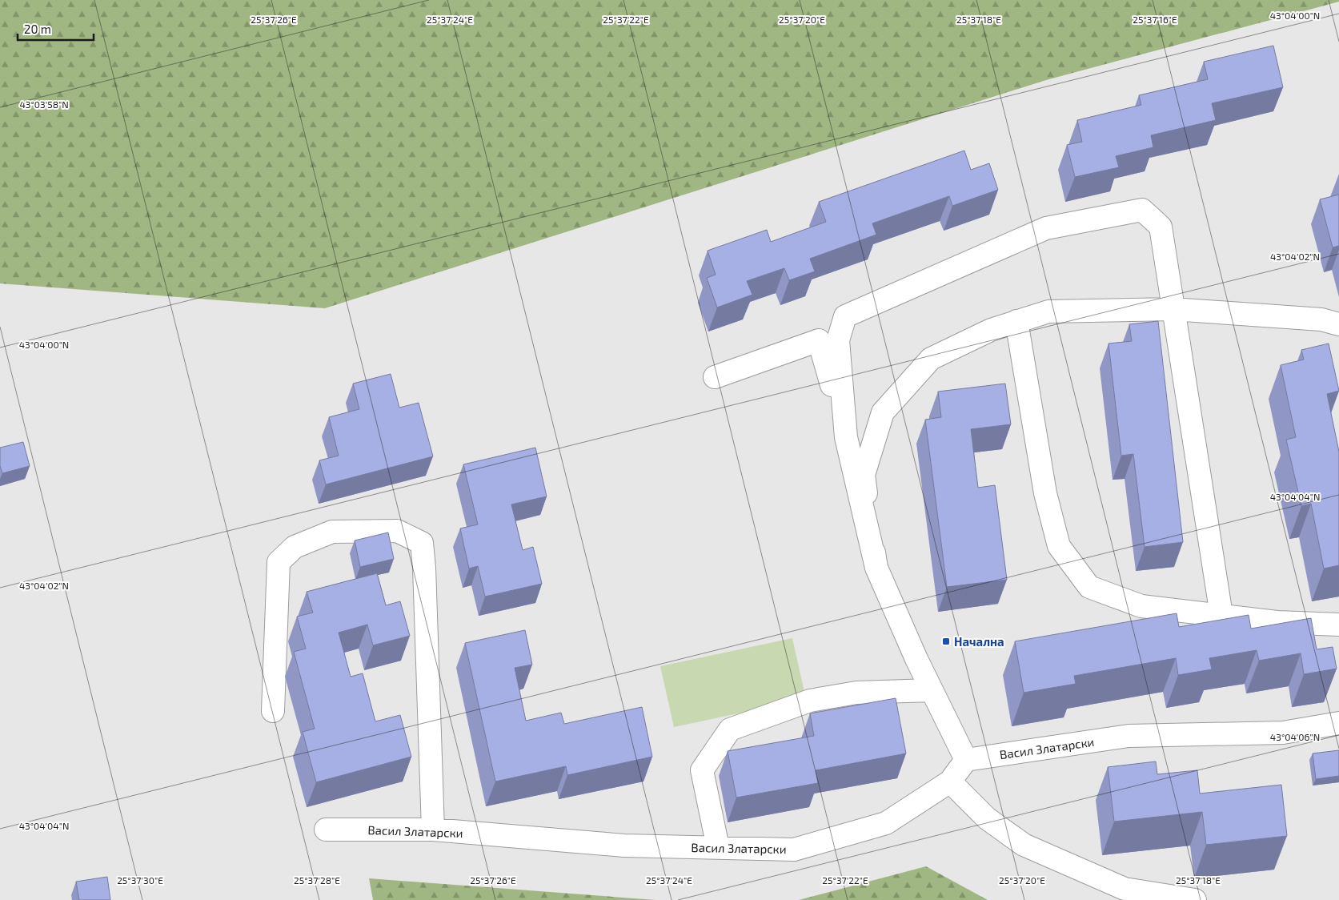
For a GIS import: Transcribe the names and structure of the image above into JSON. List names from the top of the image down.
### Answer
{
  "streets": {
    "street": ["Васил Златарски"]
  },
  "places": {
    "transit": ["Начална"]
  },
  "scale_bar": "20 m",
  "coordinates": [
    "43°04'00\"N",
    "25°37'26\"E",
    "25°37'24\"E",
    "25°37'22\"E",
    "25°37'20\"E",
    "25°37'18\"E",
    "25°37'16\"E",
    "43°03'58\"N",
    "43°04'02\"N",
    "43°04'04\"N",
    "43°04'06\"N",
    "25°37'30\"E",
    "25°37'28\"E"
  ]
}
